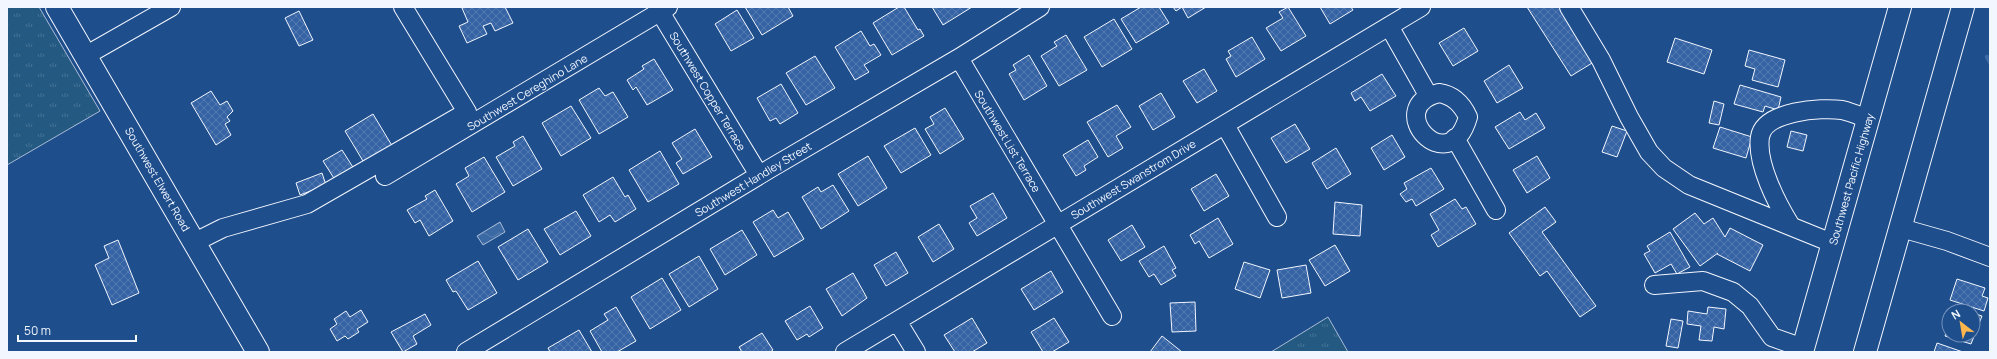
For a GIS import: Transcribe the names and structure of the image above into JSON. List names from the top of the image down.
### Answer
{
  "streets": {
    "main road": ["Southwest Elwert Road", "Southwest Pacific Highway"],
    "street": [
      "Southwest Copper Terrace",
      "Southwest Cereghino Lane",
      "Southwest List Terrace",
      "Southwest Handley Street",
      "Southwest Swanstrom Drive"
    ]
  },
  "crossings": [
    ["Southwest Copper Terrace", "Southwest Cereghino Lane"],
    ["Southwest Copper Terrace", "Southwest Handley Street"],
    ["Southwest List Terrace", "Southwest Handley Street"],
    ["Southwest List Terrace", "Southwest Swanstrom Drive"]
  ],
  "scale_bar": "50 m",
  "north": "top left"
}
